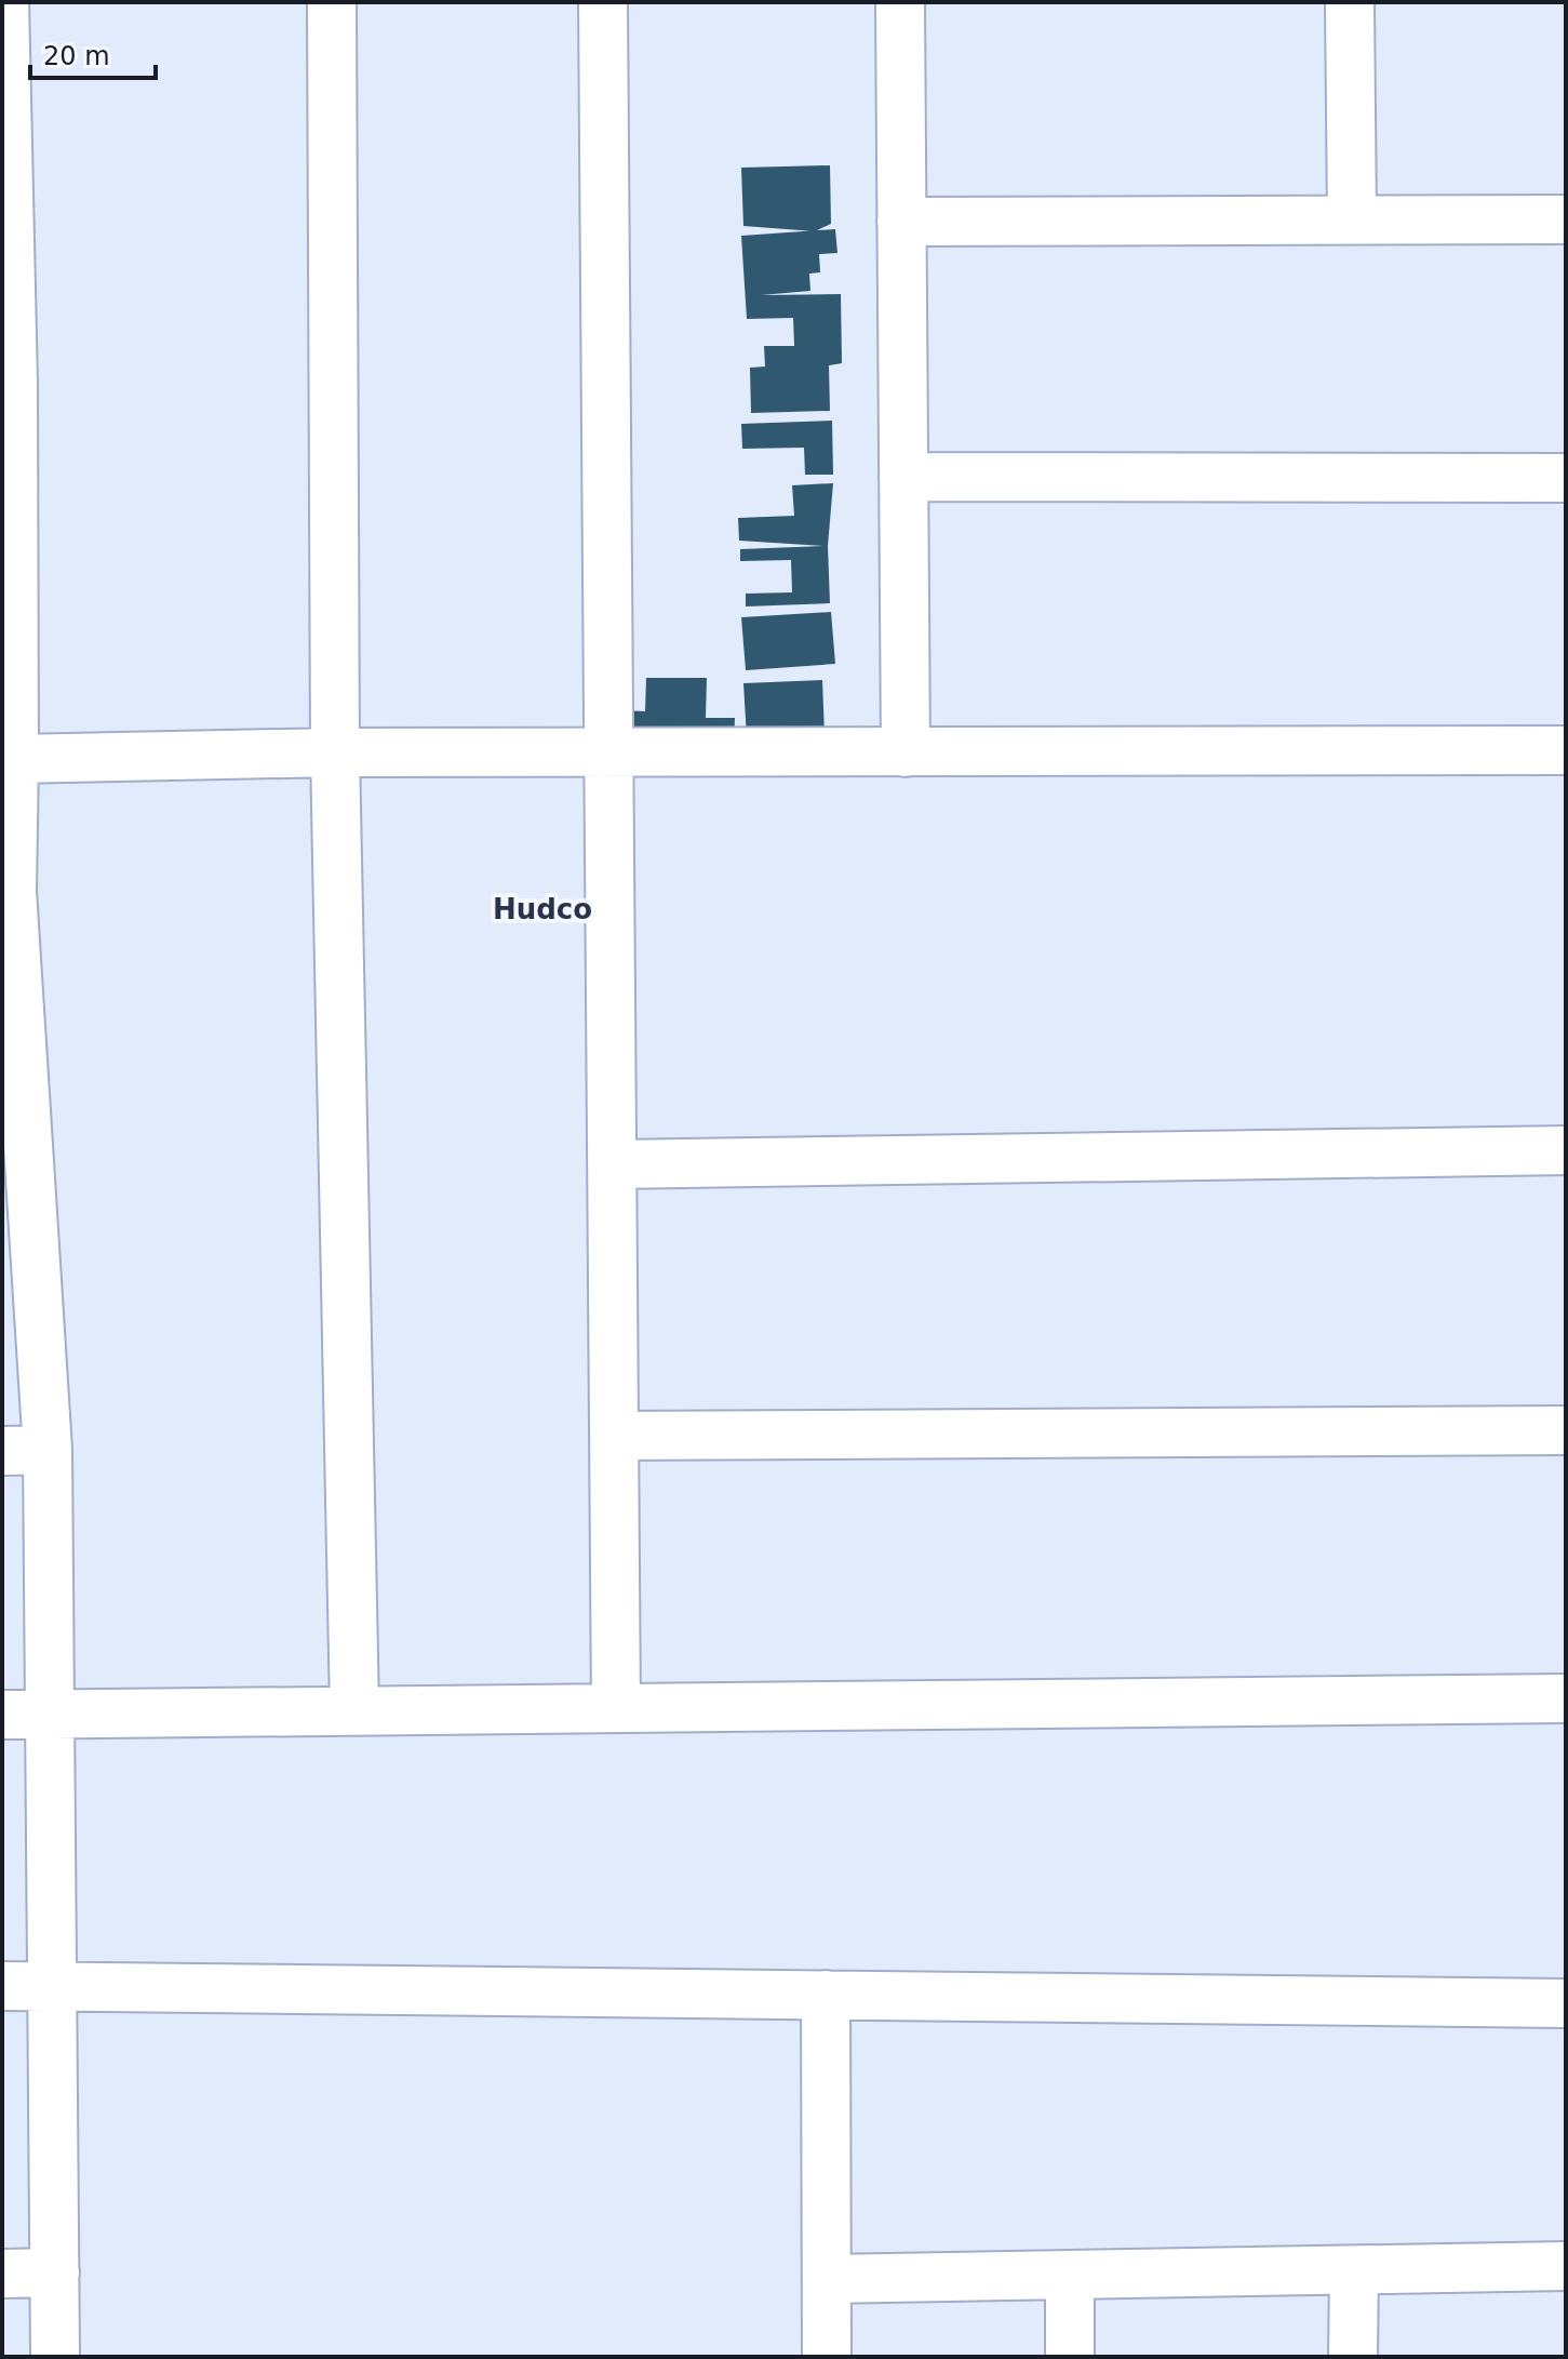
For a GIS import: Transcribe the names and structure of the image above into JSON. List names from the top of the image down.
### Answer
{
  "districts": ["Hudco"],
  "scale_bar": "20 m"
}
